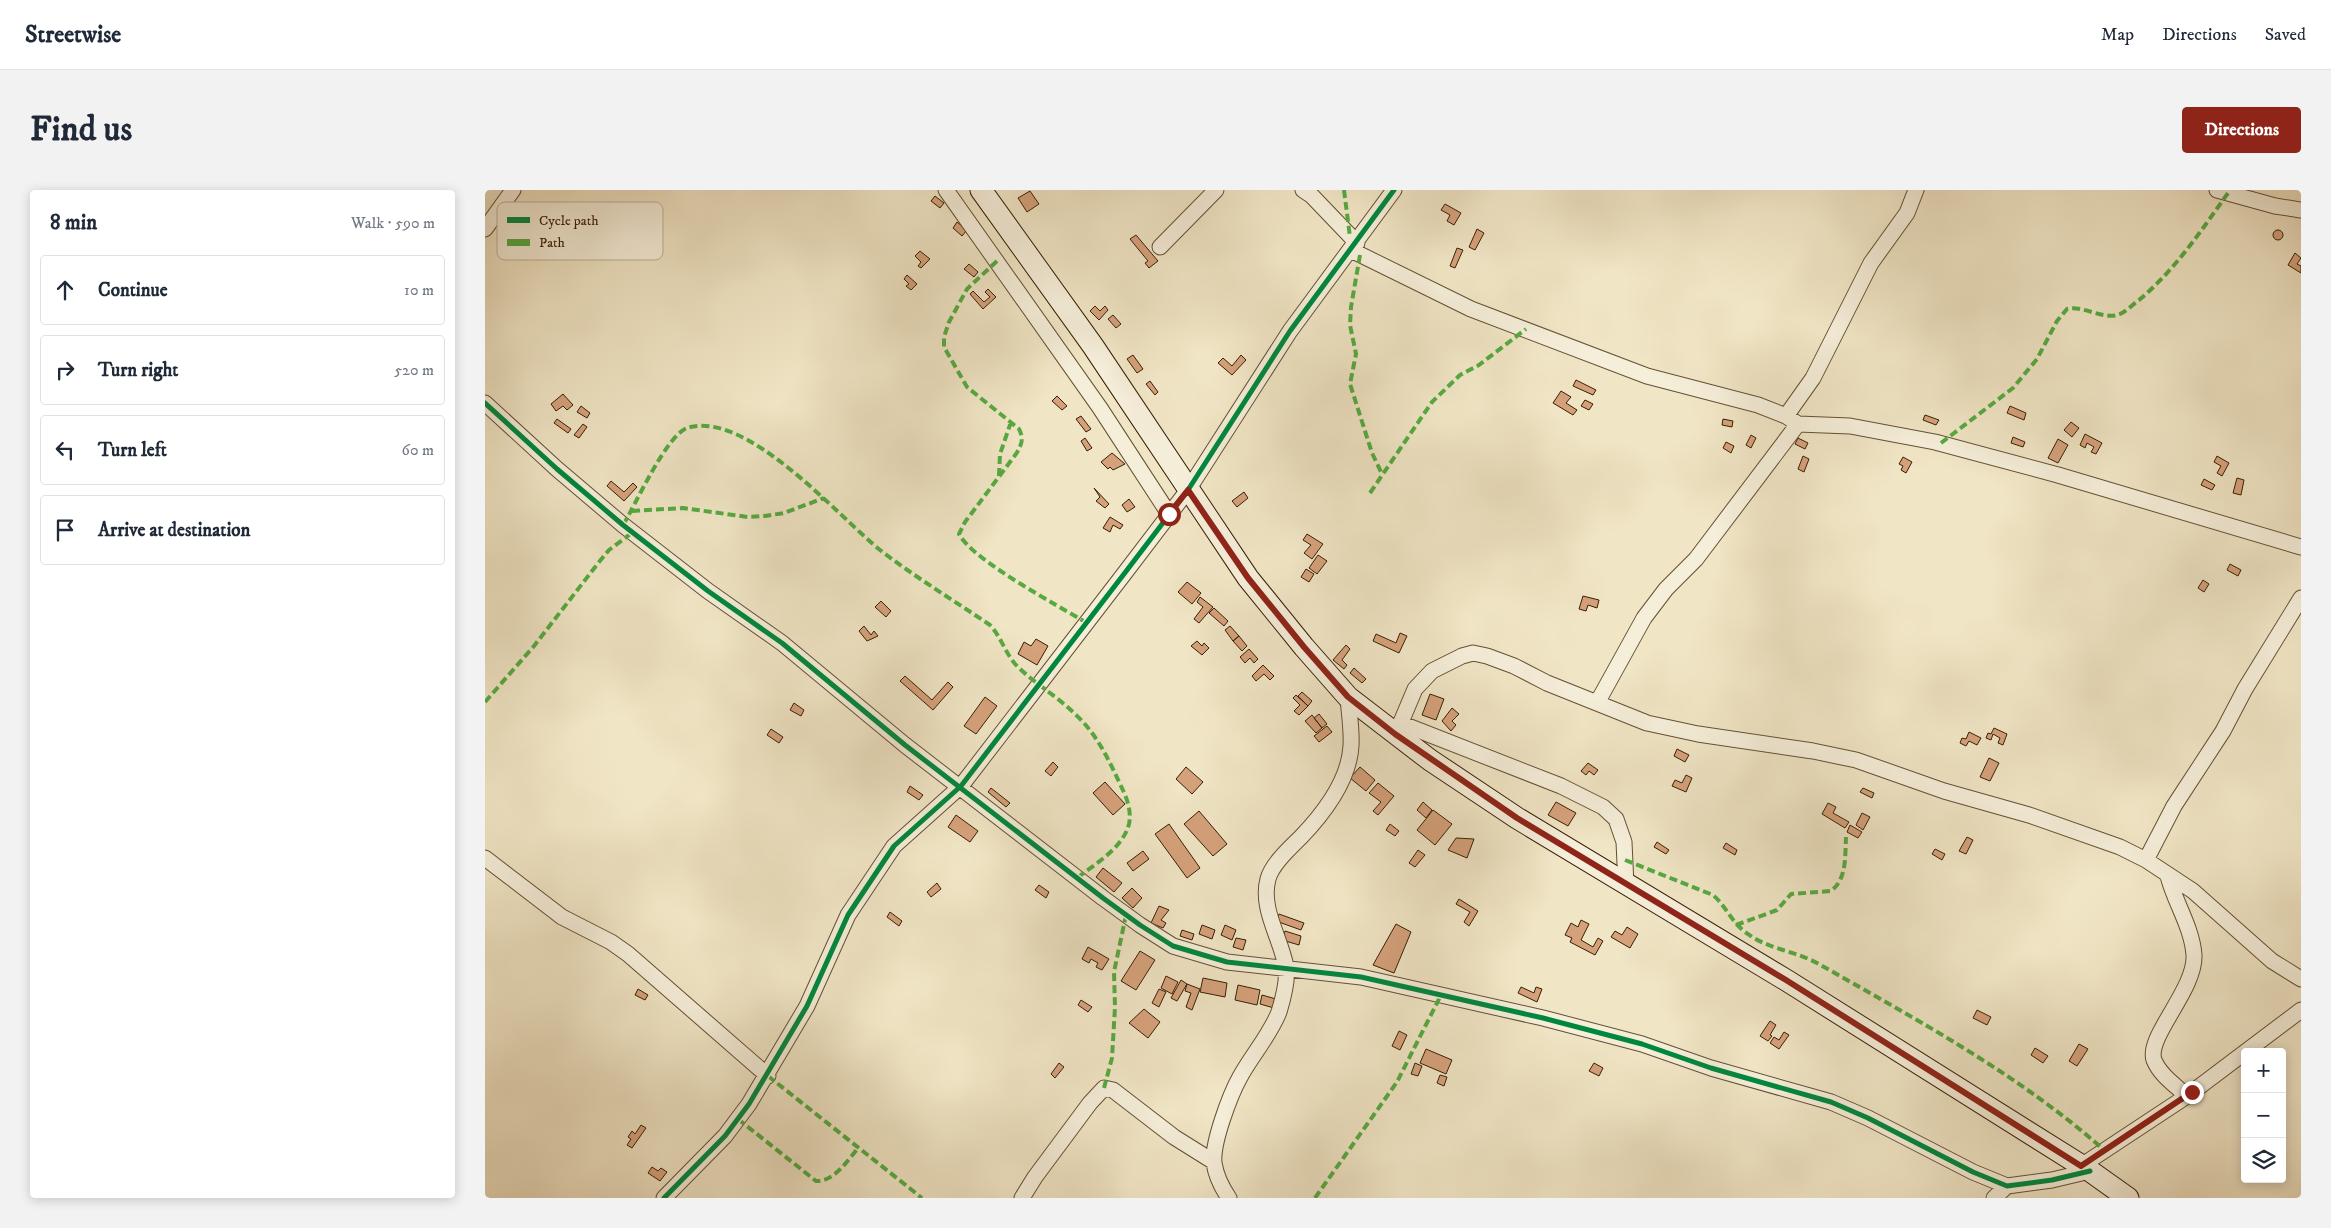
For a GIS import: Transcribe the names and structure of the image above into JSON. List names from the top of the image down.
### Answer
{
  "legend": ["Cycle path", "Path"],
  "page": {
    "header": "Streetwise",
    "nav": ["Map", "Directions", "Saved"],
    "buttons": "Directions",
    "title": "Find us",
    "heading": ["8 min", "Walk · 590 m"],
    "list": [
      ["Continue", "10 m"],
      ["Turn right", "520 m"],
      ["Turn left", "60 m"],
      "Arrive at destination"
    ],
    "map_buttons": ["+", "−"]
  }
}
